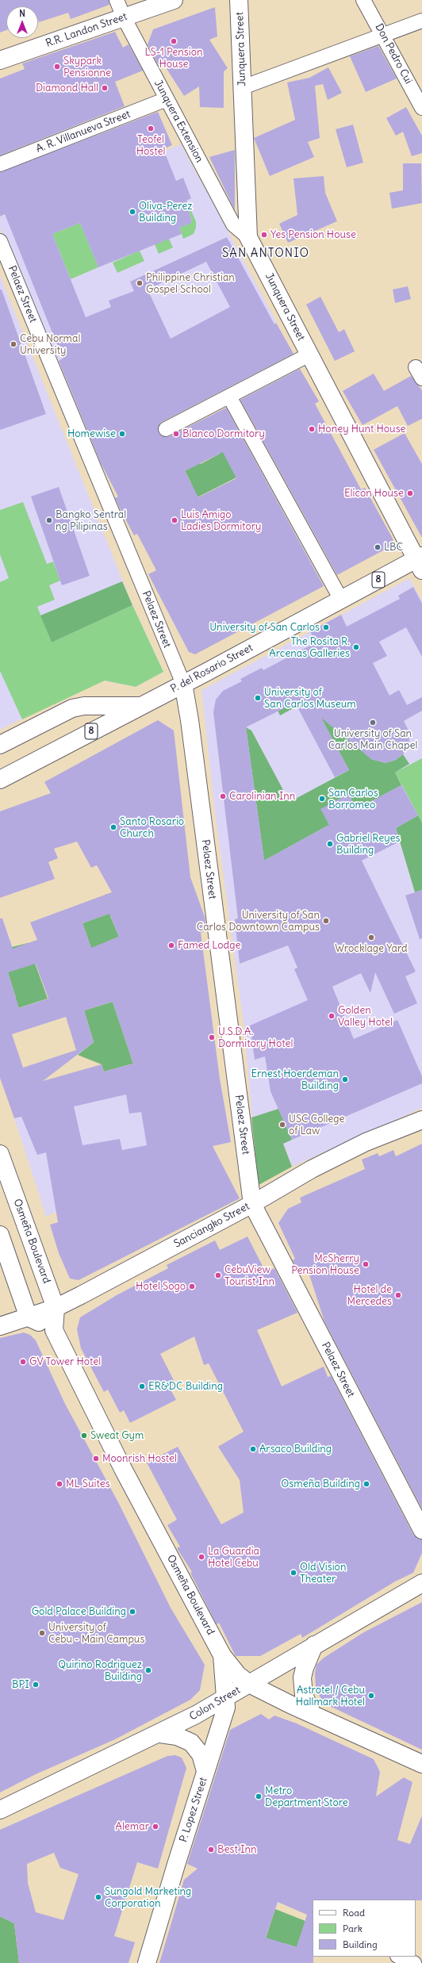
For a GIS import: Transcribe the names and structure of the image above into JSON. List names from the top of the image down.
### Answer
{
  "streets": {
    "street": [
      "R.R. Landon Street",
      "Junquera Street",
      "Don Pedro Cui",
      "Junquera Extension",
      "A. R. Villanueva Street",
      "Pelaez Street",
      "8",
      "P. del Rosario Street",
      "Sanciangko Street",
      "Osmeña Boulevard",
      "Colon Street",
      "P. Lopez Street"
    ]
  },
  "crossings": [
    ["R.R. Landon Street", "Junquera Extension"],
    ["Junquera Street", "Junquera Extension"],
    ["Junquera Street", "P. del Rosario Street"],
    ["Junquera Extension", "A. R. Villanueva Street"],
    ["Pelaez Street", "P. del Rosario Street"],
    ["Pelaez Street", "Sanciangko Street"],
    ["Sanciangko Street", "Osmeña Boulevard"],
    ["Osmeña Boulevard", "Colon Street"],
    ["Osmeña Boulevard", "P. Lopez Street"],
    ["Colon Street", "P. Lopez Street"]
  ],
  "districts": ["SAN ANTONIO"],
  "places": [
    "LS-1 Pension House",
    "Skypark Pensionne",
    "Diamond Hall",
    "Teofel Hostel",
    "Oliva-Perez Building",
    "Yes Pension House",
    "Philippine Christian Gospel School",
    "Cebu Normal University",
    "Honey Hunt House",
    "Homewise",
    "Blanco Dormitory",
    "Elicon House",
    "Bangko Sentral ng Pilipinas",
    "Luis Amigo Ladies Dormitory",
    "LBC",
    "University of San Carlos",
    "The Rosita R. Arcenas Galleries",
    "University of San Carlos Museum",
    "University of San Carlos Main Chapel",
    "Carolinian Inn",
    "San Carlos Borromeo",
    "Santo Rosario Church",
    "Gabriel Reyes Building",
    "University of San Carlos Downtown Campus",
    "Wrocklage Yard",
    "Famed Lodge",
    "Golden Valley Hotel",
    "U.S.D.A. Dormitory Hotel",
    "Ernest Hoerdeman Building",
    "USC College of Law",
    "McSherry Pension House",
    "CebuView Tourist Inn",
    "Hotel Sogo",
    "Hotel de Mercedes",
    "GV Tower Hotel",
    "ER&DC Building",
    "Sweat Gym",
    "Arsaco Building",
    "Moonrish Hostel",
    "ML Suites",
    "Osmeña Building",
    "La Guardia Hotel Cebu",
    "Old Vision Theater",
    "Gold Palace Building",
    "University of Cebu - Main Campus",
    "Quirino Rodriguez Building",
    "BPI",
    "Astrotel / Cebu Hallmark Hotel",
    "Metro Department Store",
    "Alemar",
    "Best Inn",
    "Sungold Marketing Corporation"
  ],
  "legend": ["Road", "Park", "Building"],
  "north": "top"
}
